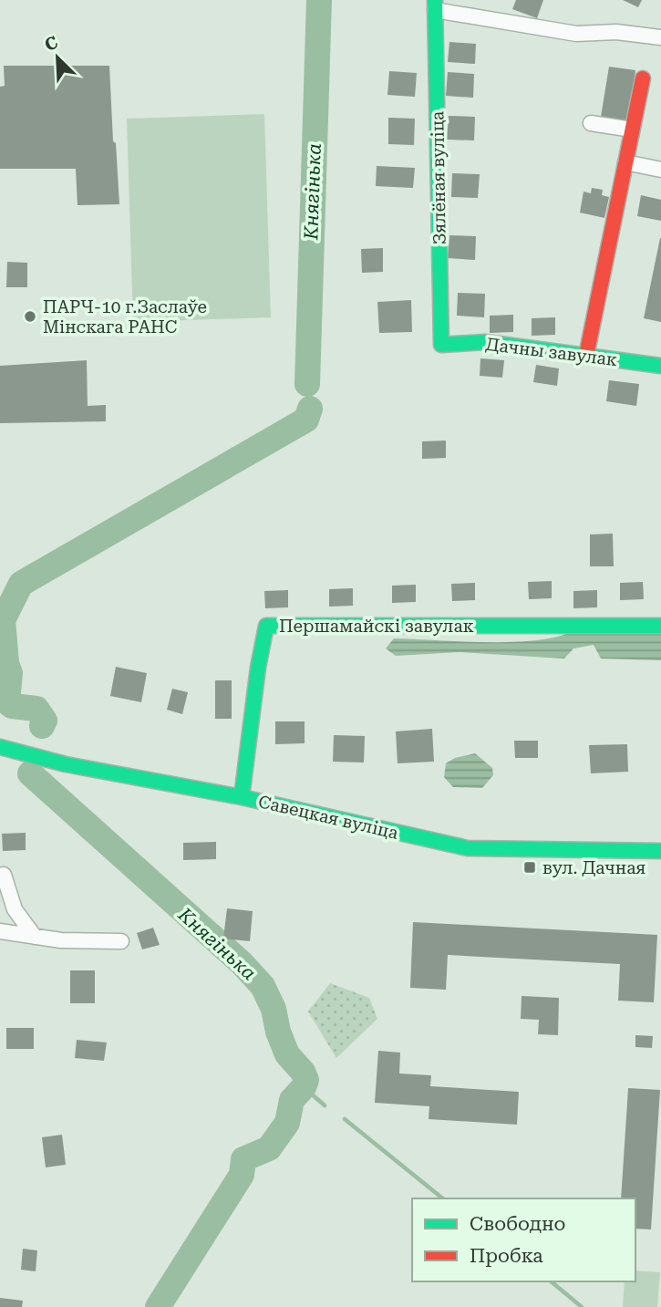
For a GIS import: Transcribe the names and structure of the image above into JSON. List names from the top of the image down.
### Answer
{
  "streets": {
    "street": [
      "Зялёная вуліца",
      "Дачны завулак",
      "Першамайскі завулак",
      "Савецкая вуліца"
    ]
  },
  "crossings": [
    ["Зялёная вуліца", "Дачны завулак"],
    ["Першамайскі завулак", "Савецкая вуліца"]
  ],
  "water": ["Княгінька"],
  "places": {
    "other": ["ПАРЧ-10 г.Заслаўе Мінскага РАНС"],
    "transit": ["вул. Дачная"]
  },
  "legend": ["Свободно", "Пробка"],
  "north": "top left"
}
